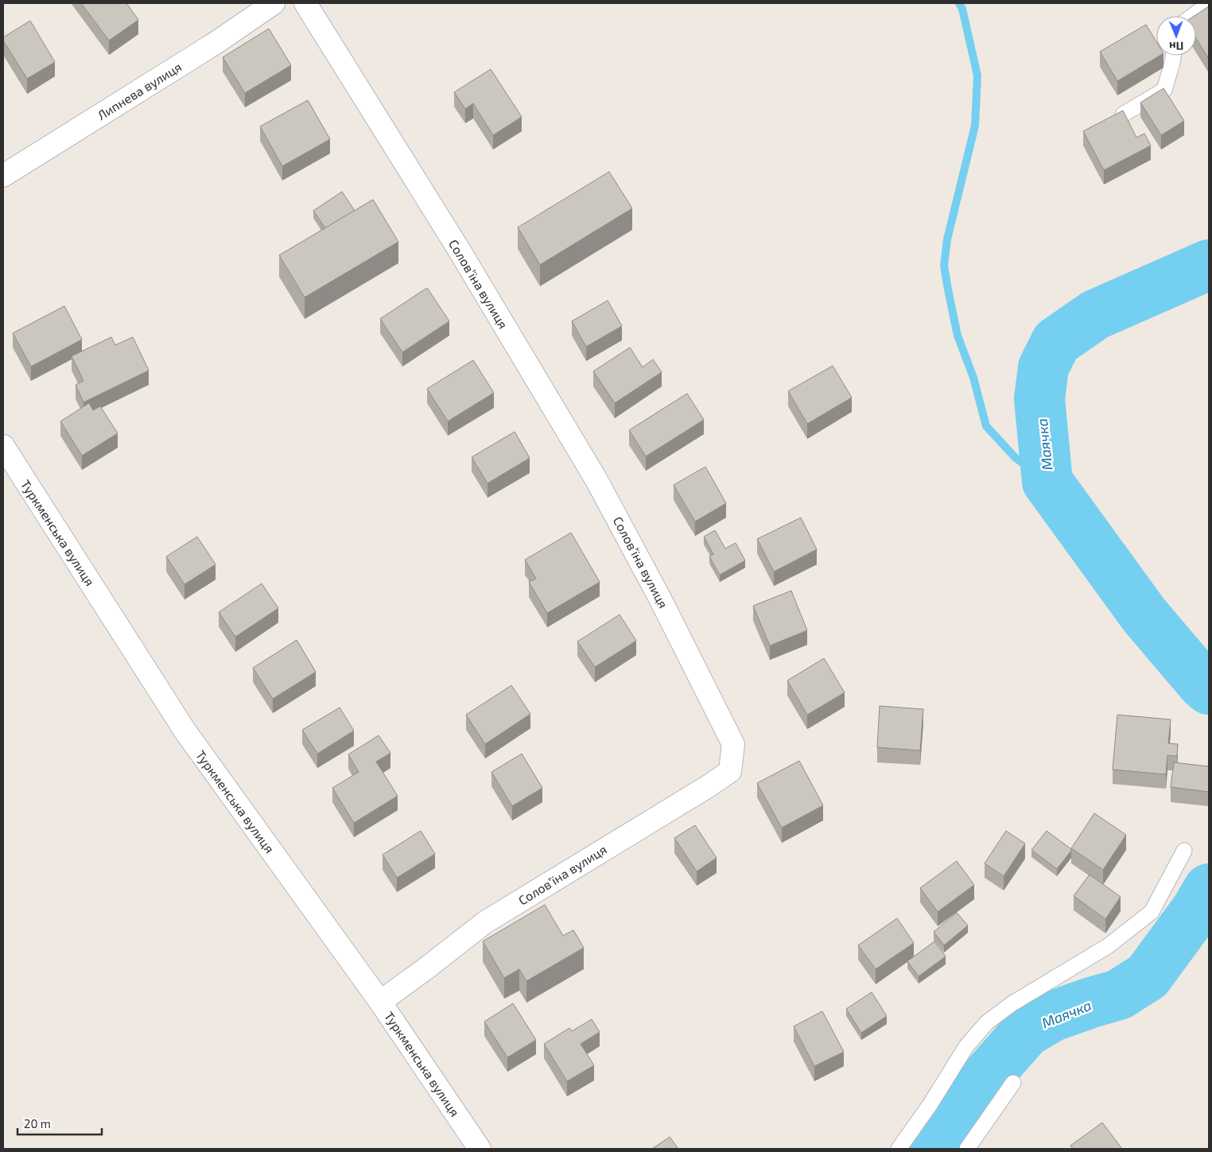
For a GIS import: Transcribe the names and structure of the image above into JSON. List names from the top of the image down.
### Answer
{
  "streets": {
    "street": ["Липнева вулиця", "Соловʼїна вулиця", "Туркменська вулиця"]
  },
  "crossings": [
    ["Соловʼїна вулиця", "Туркменська вулиця"]
  ],
  "water": ["Маячка"],
  "scale_bar": "20 m",
  "north": "bottom"
}
